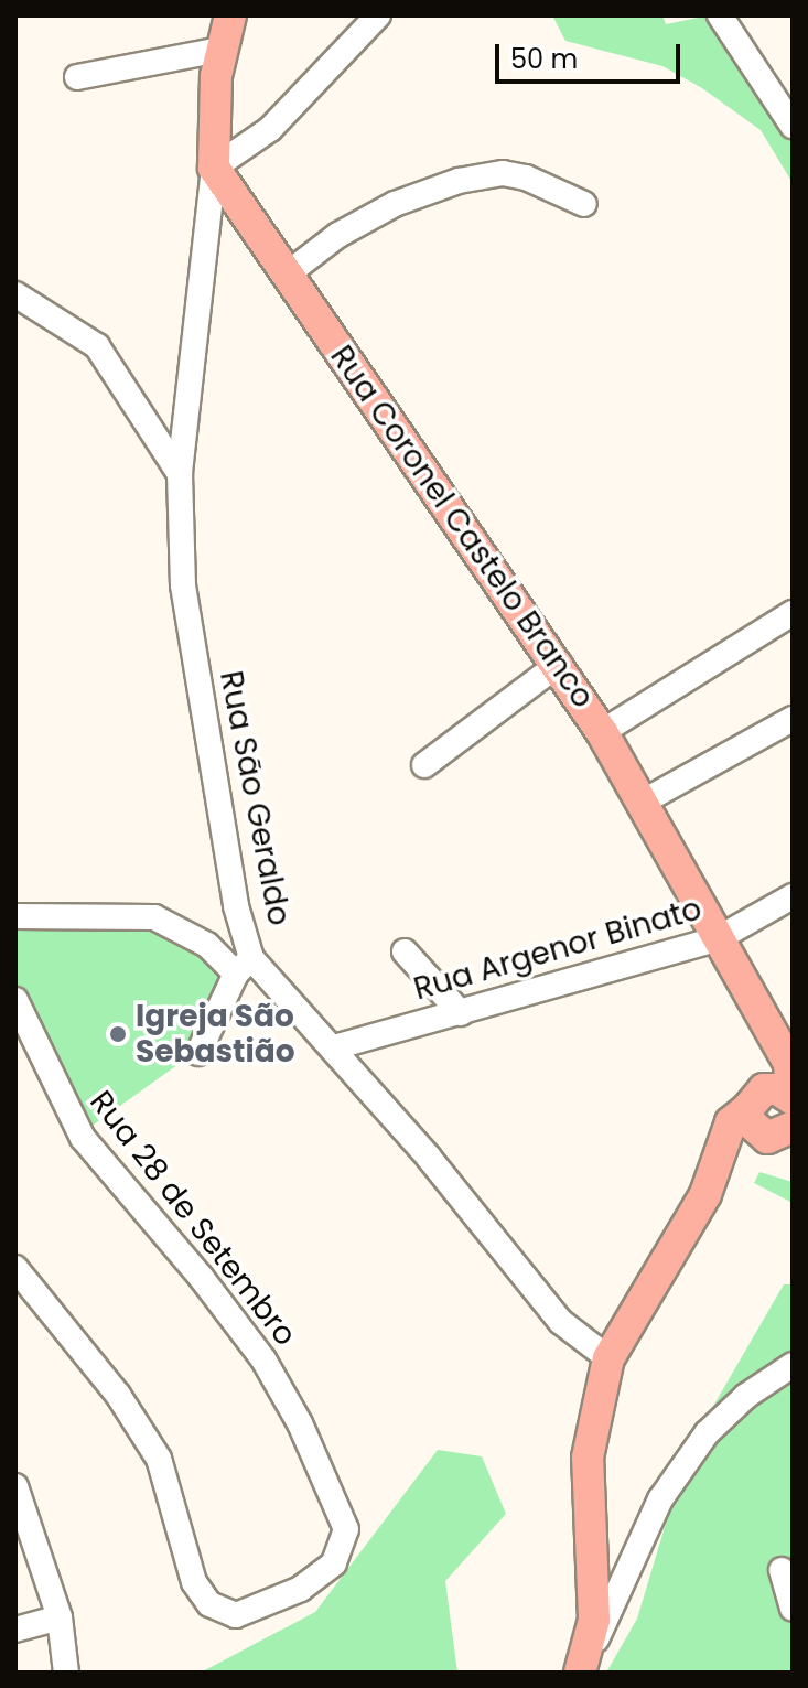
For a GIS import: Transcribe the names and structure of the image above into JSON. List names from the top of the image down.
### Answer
{
  "streets": {
    "main road": ["Rua Coronel Castelo Branco"],
    "street": ["Rua São Geraldo", "Rua Argenor Binato", "Rua 28 de Setembro"]
  },
  "crossings": [
    ["Rua Coronel Castelo Branco", "Rua São Geraldo"],
    ["Rua Coronel Castelo Branco", "Rua Argenor Binato"],
    ["Rua São Geraldo", "Rua Argenor Binato"]
  ],
  "places": ["Igreja São Sebastião"],
  "scale_bar": "50 m"
}
